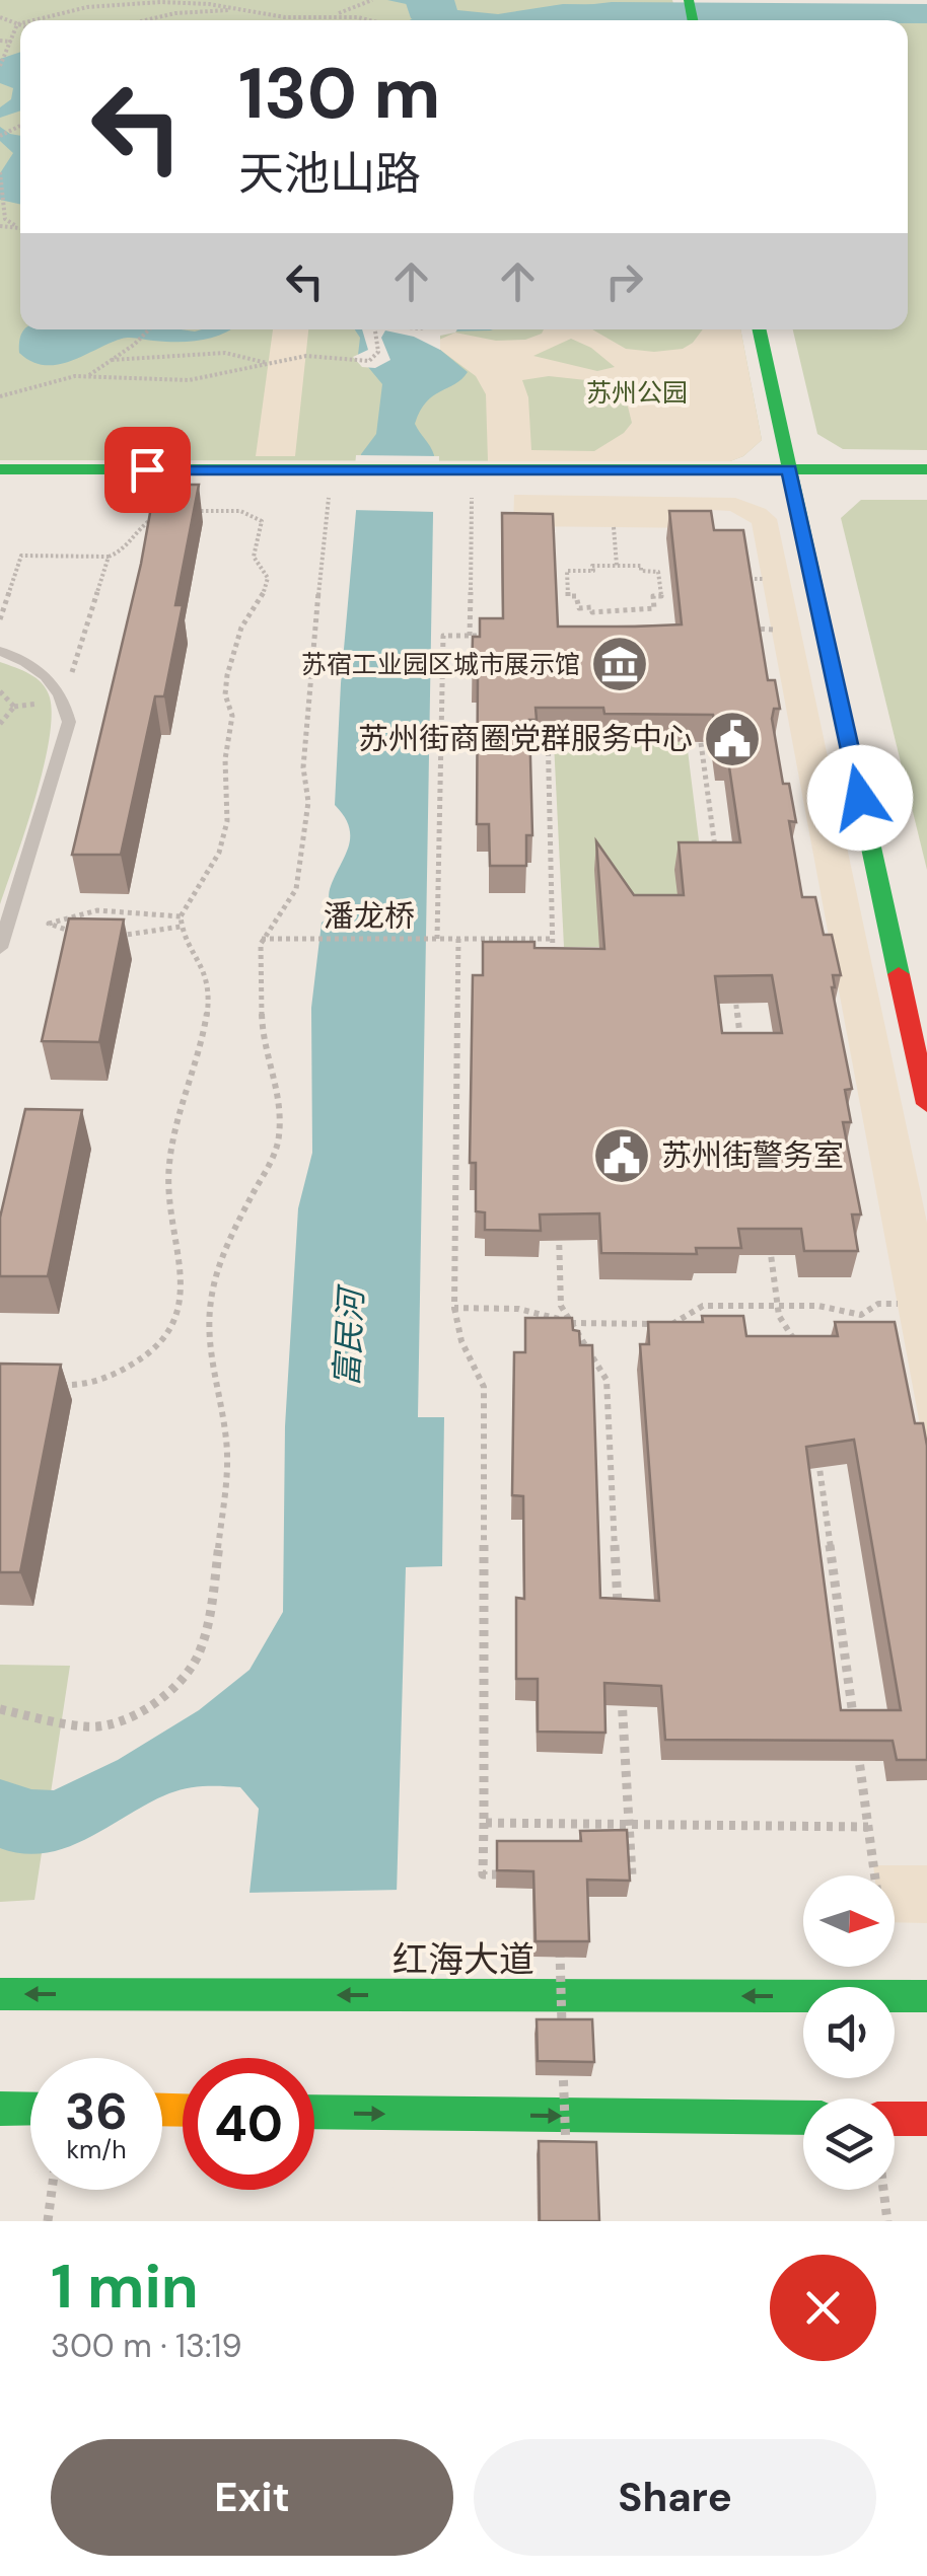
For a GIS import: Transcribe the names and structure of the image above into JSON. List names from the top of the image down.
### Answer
{
  "streets": {
    "street": ["红海大道"],
    "path": ["潘龙桥"]
  },
  "water": ["富民河"],
  "parks": ["苏州公园"],
  "places": {
    "museum": ["苏宿工业园区城市展示馆"],
    "public building": ["苏州街商圈党群服务中心", "苏州街警务室"]
  },
  "north": "right",
  "page": {
    "turn": ["130 m", "天池山路"],
    "speed": "36 km/h",
    "limit": "40",
    "heading": ["1 min", "300 m · 13:19"],
    "buttons": ["Exit", "Share"]
  }
}
